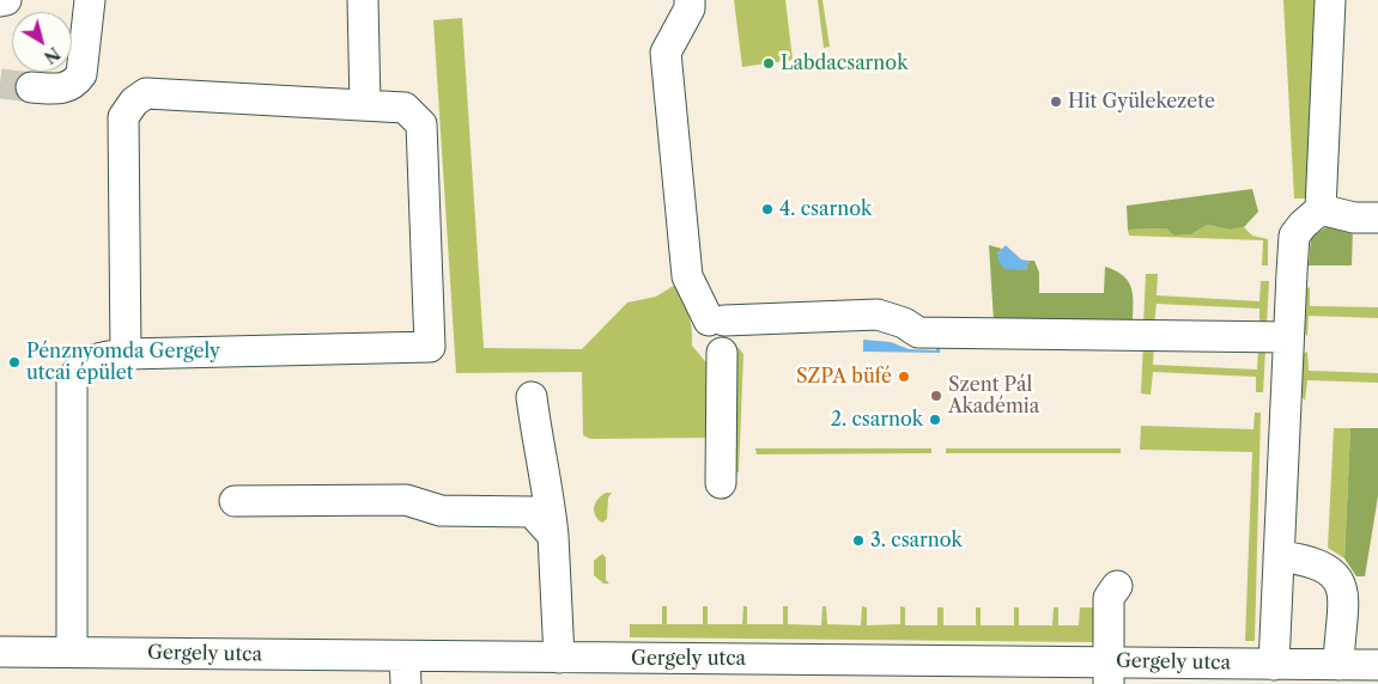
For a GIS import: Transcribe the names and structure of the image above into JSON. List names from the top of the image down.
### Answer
{
  "streets": {
    "street": ["Gergely utca"]
  },
  "places": [
    "Labdacsarnok",
    "Hit Gyülekezete",
    "4. csarnok",
    "Pénznyomda Gergely utcai épület",
    "SZPA büfé",
    "Szent Pál Akadémia",
    "2. csarnok",
    "3. csarnok"
  ],
  "north": "bottom right"
}
